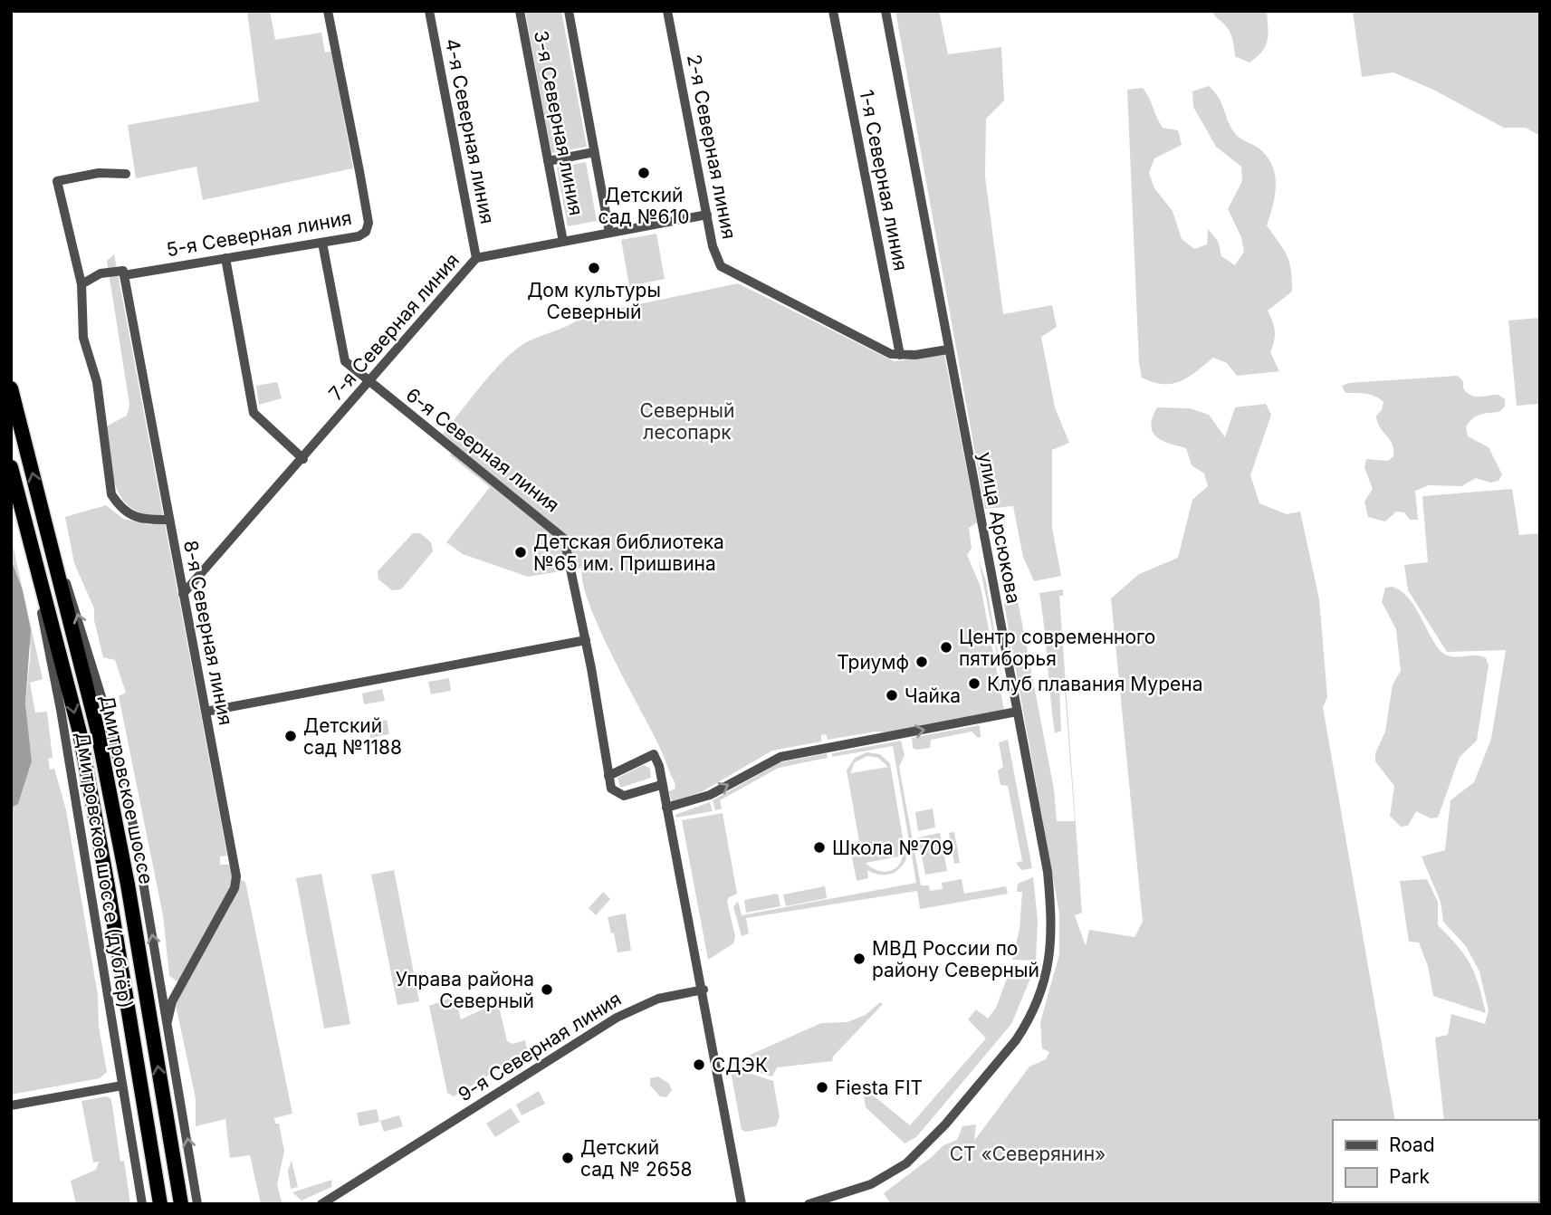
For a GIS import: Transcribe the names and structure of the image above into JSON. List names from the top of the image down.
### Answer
{
  "streets": {
    "highway": ["Дмитровское шоссе"],
    "street": [
      "3-я Северная линия",
      "4-я Северная линия",
      "2-я Северная линия",
      "1-я Северная линия",
      "5-я Северная линия",
      "7-я Северная линия",
      "6-я Северная линия",
      "улица Арсюкова",
      "8-я Северная линия",
      "Дмитровское шоссе (дублёр)",
      "9-я Северная линия"
    ]
  },
  "crossings": [
    ["3-я Северная линия", "7-я Северная линия"],
    ["4-я Северная линия", "7-я Северная линия"],
    ["2-я Северная линия", "1-я Северная линия"],
    ["2-я Северная линия", "7-я Северная линия"],
    ["2-я Северная линия", "улица Арсюкова"],
    ["5-я Северная линия", "6-я Северная линия"],
    ["5-я Северная линия", "8-я Северная линия"],
    ["7-я Северная линия", "6-я Северная линия"],
    ["7-я Северная линия", "8-я Северная линия"],
    ["8-я Северная линия", "Дмитровское шоссе (дублёр)"],
    ["Дмитровское шоссе", "Дмитровское шоссе (дублёр)"]
  ],
  "parks": ["Северный лесопарк", "СТ «Северянин»"],
  "places": [
    "Детский сад №610",
    "Дом культуры Северный",
    "Детская библиотека №65 им. Пришвина",
    "Центр современного пятиборья",
    "Триумф",
    "Клуб плавания Мурена",
    "Чайка",
    "Детский сад №1188",
    "Школа №709",
    "МВД России по району Северный",
    "Управа района Северный",
    "СДЭК",
    "Fiesta FIT",
    "Детский сад № 2658"
  ],
  "legend": ["Road", "Park"]
}
